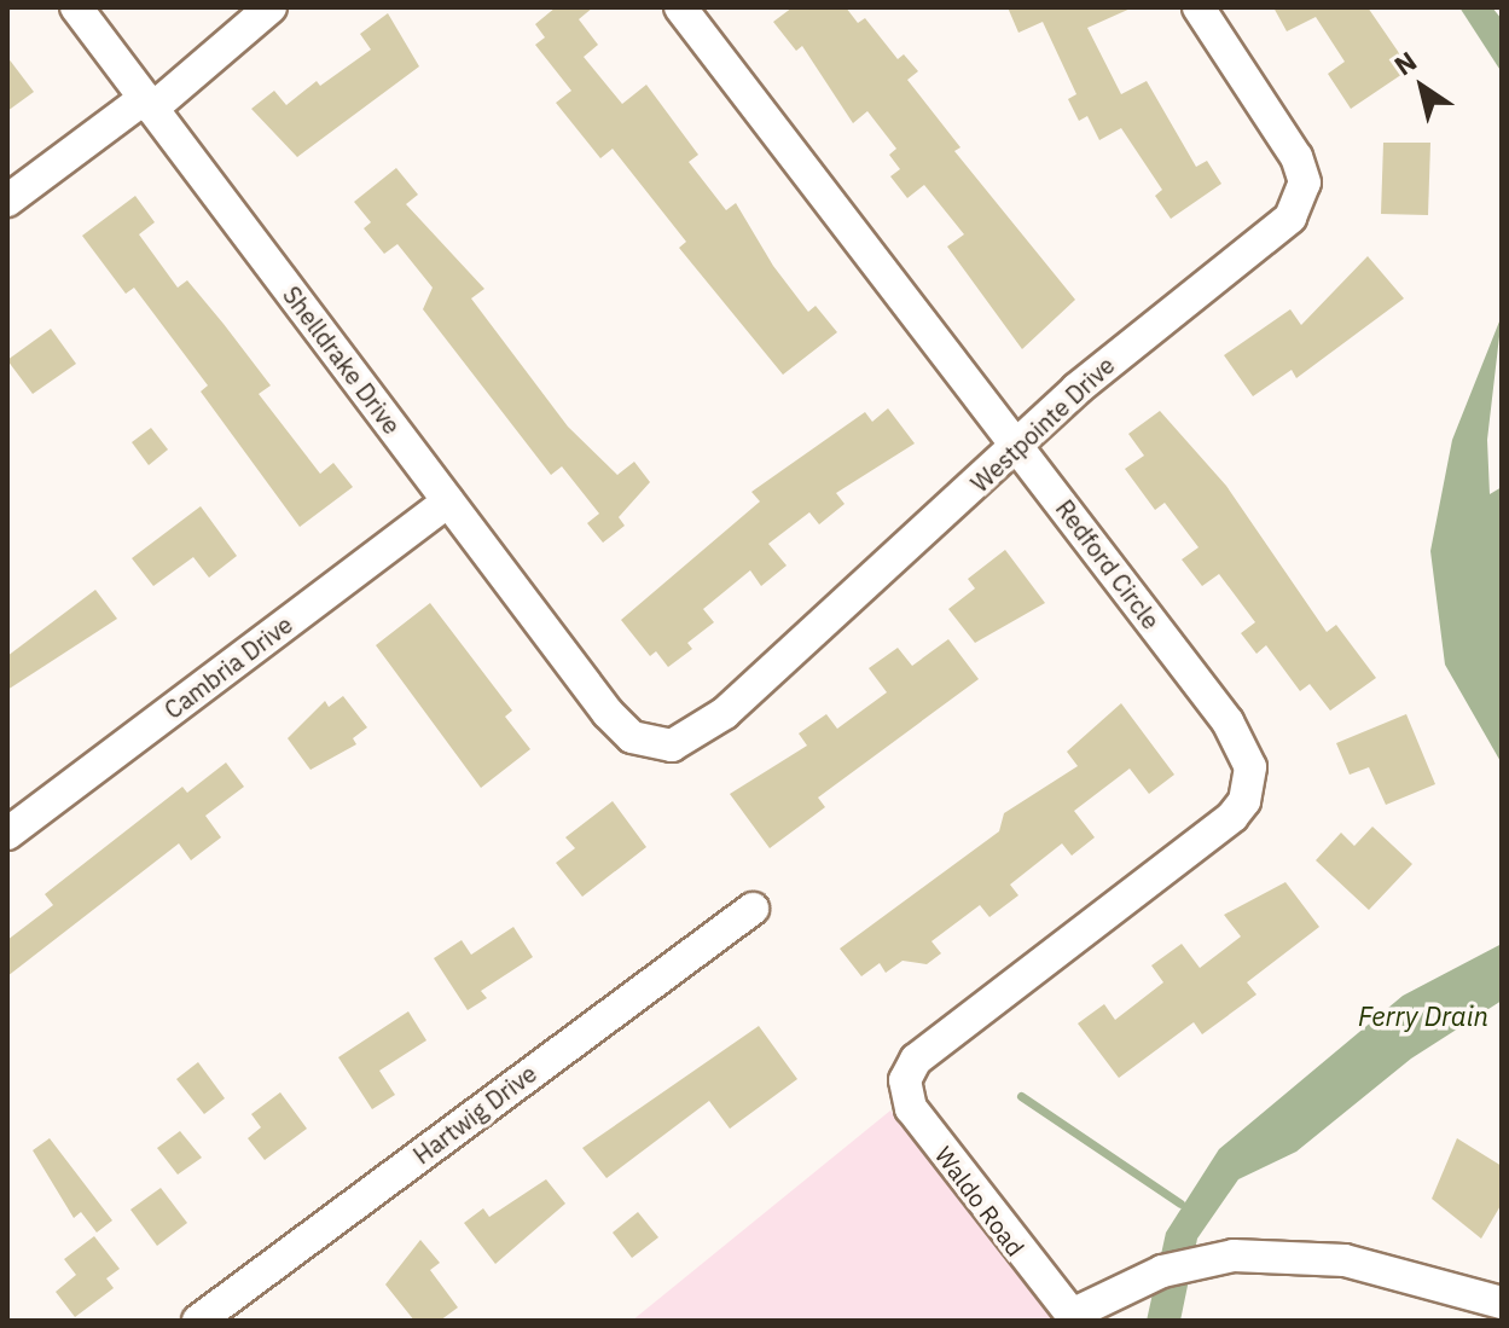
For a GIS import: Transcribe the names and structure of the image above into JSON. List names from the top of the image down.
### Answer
{
  "streets": {
    "street": [
      "Shelldrake Drive",
      "Westpointe Drive",
      "Redford Circle",
      "Cambria Drive",
      "Hartwig Drive",
      "Waldo Road"
    ]
  },
  "crossings": [
    ["Shelldrake Drive", "Westpointe Drive"],
    ["Shelldrake Drive", "Cambria Drive"],
    ["Westpointe Drive", "Redford Circle"],
    ["Redford Circle", "Waldo Road"]
  ],
  "water": ["Ferry Drain"],
  "north": "top left"
}
